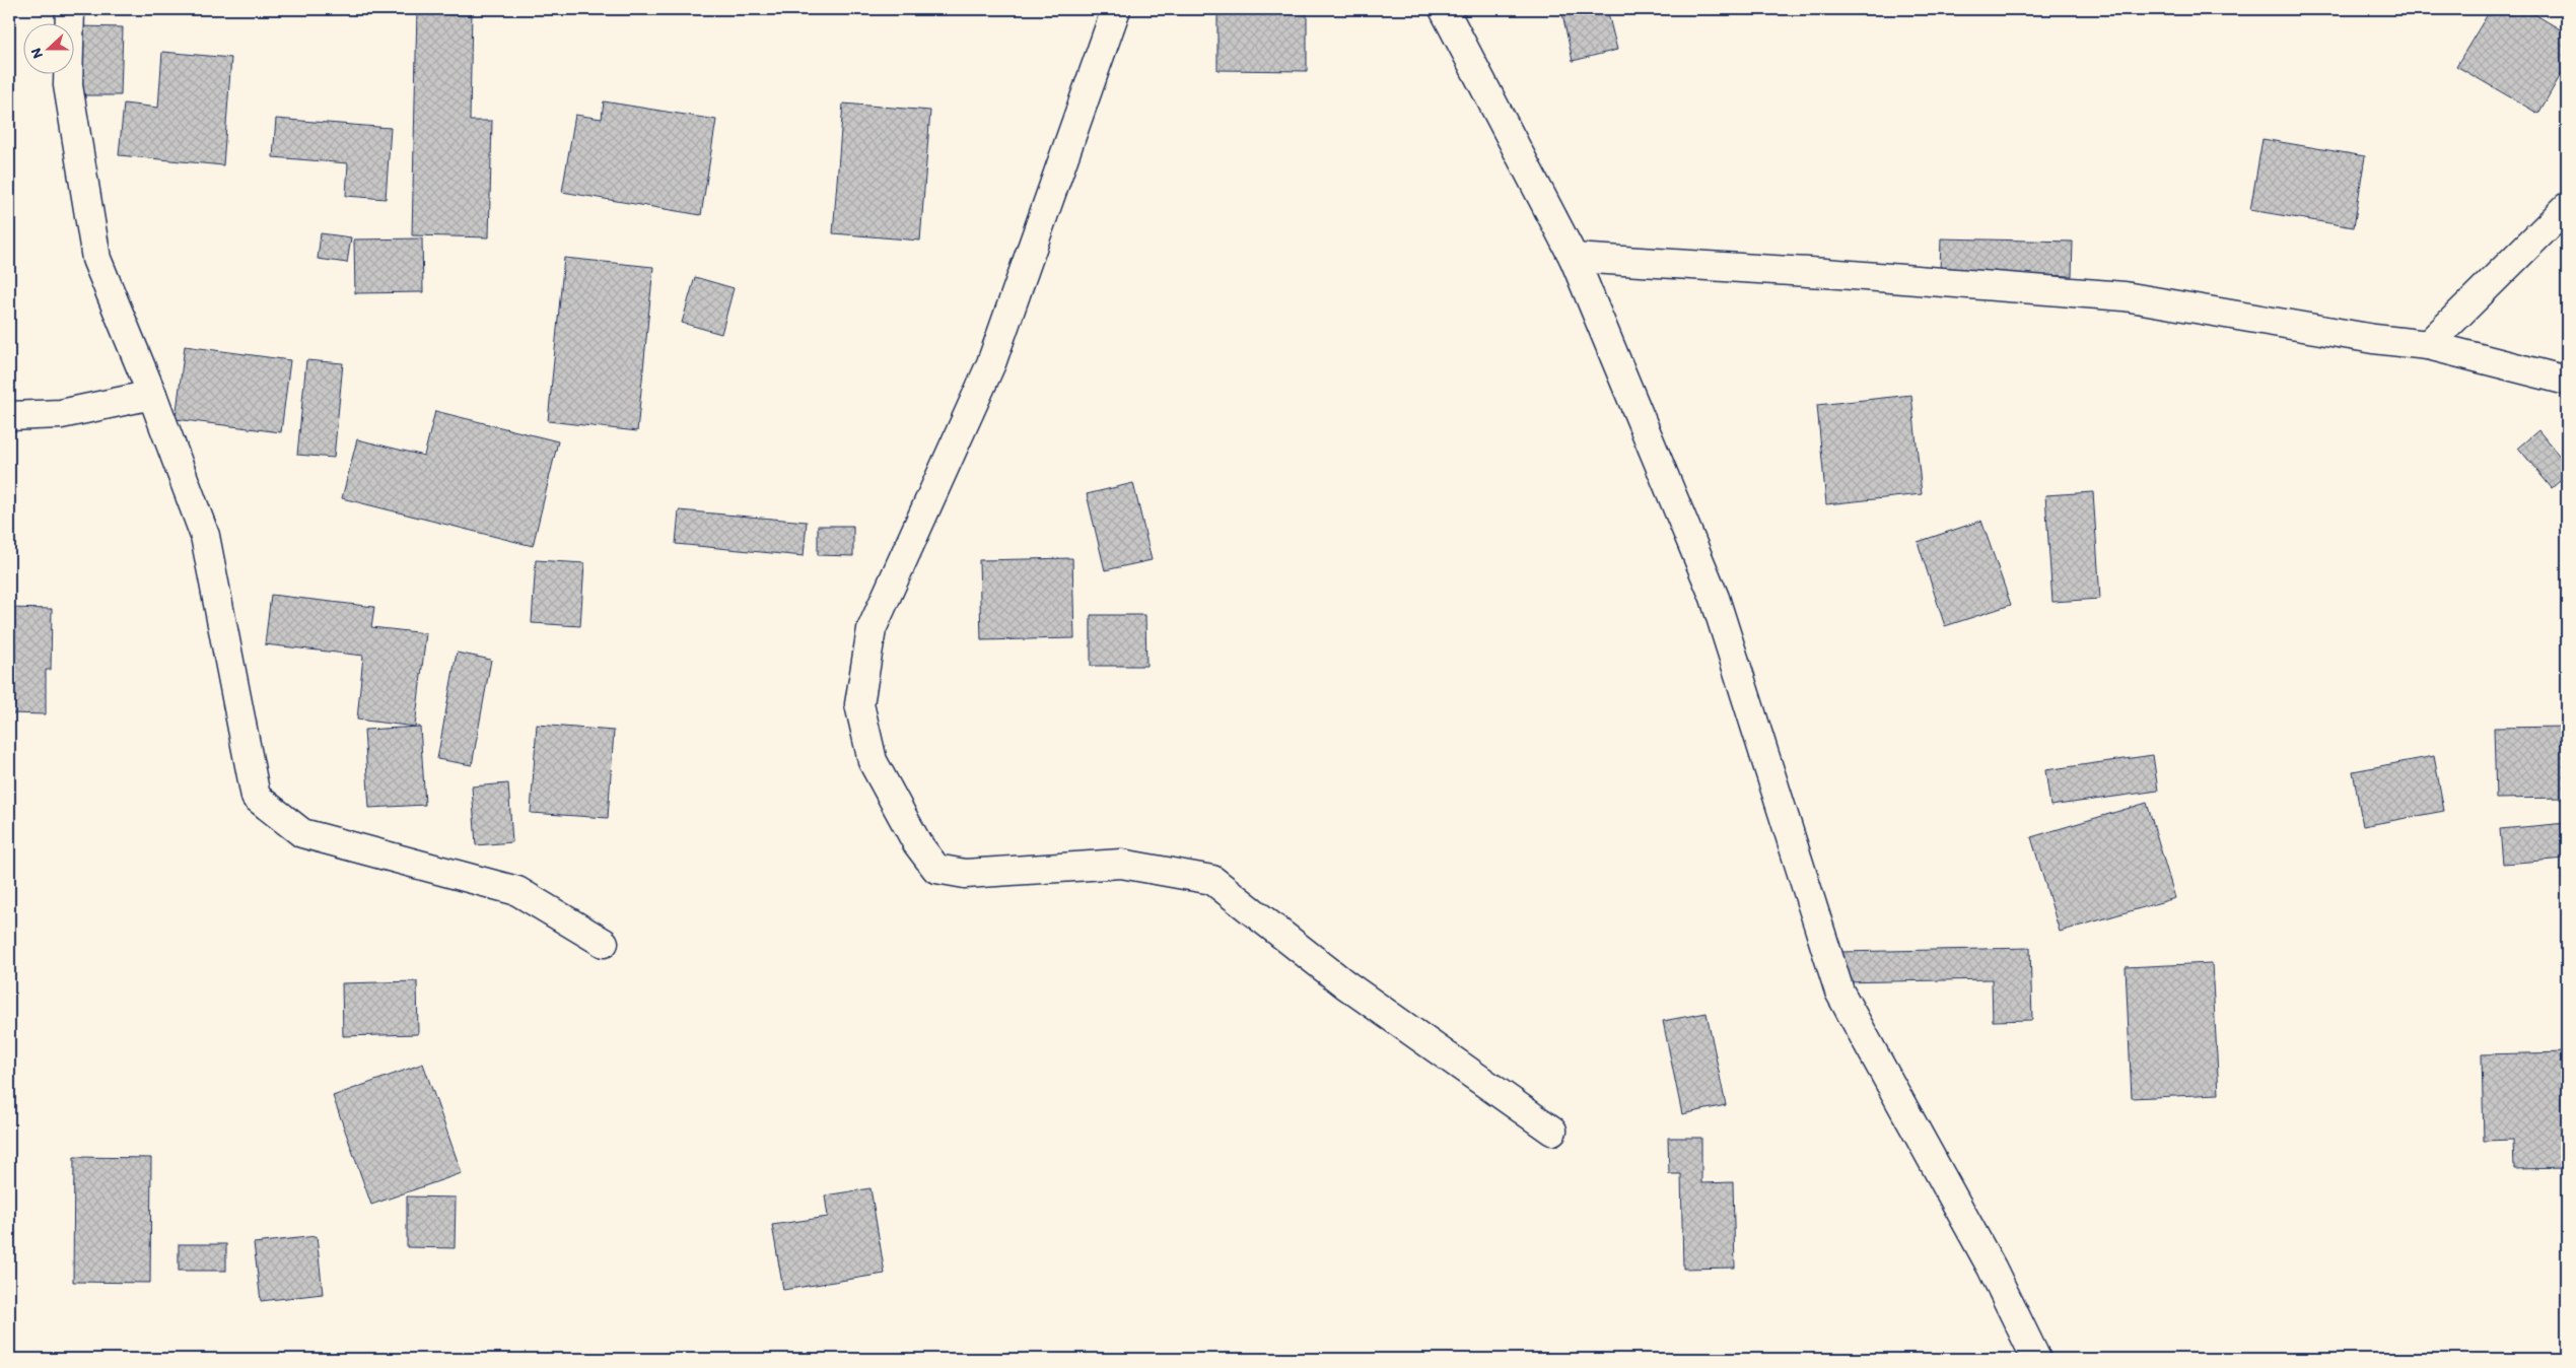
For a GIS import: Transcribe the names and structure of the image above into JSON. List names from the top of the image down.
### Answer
{
  "north": "left"
}
